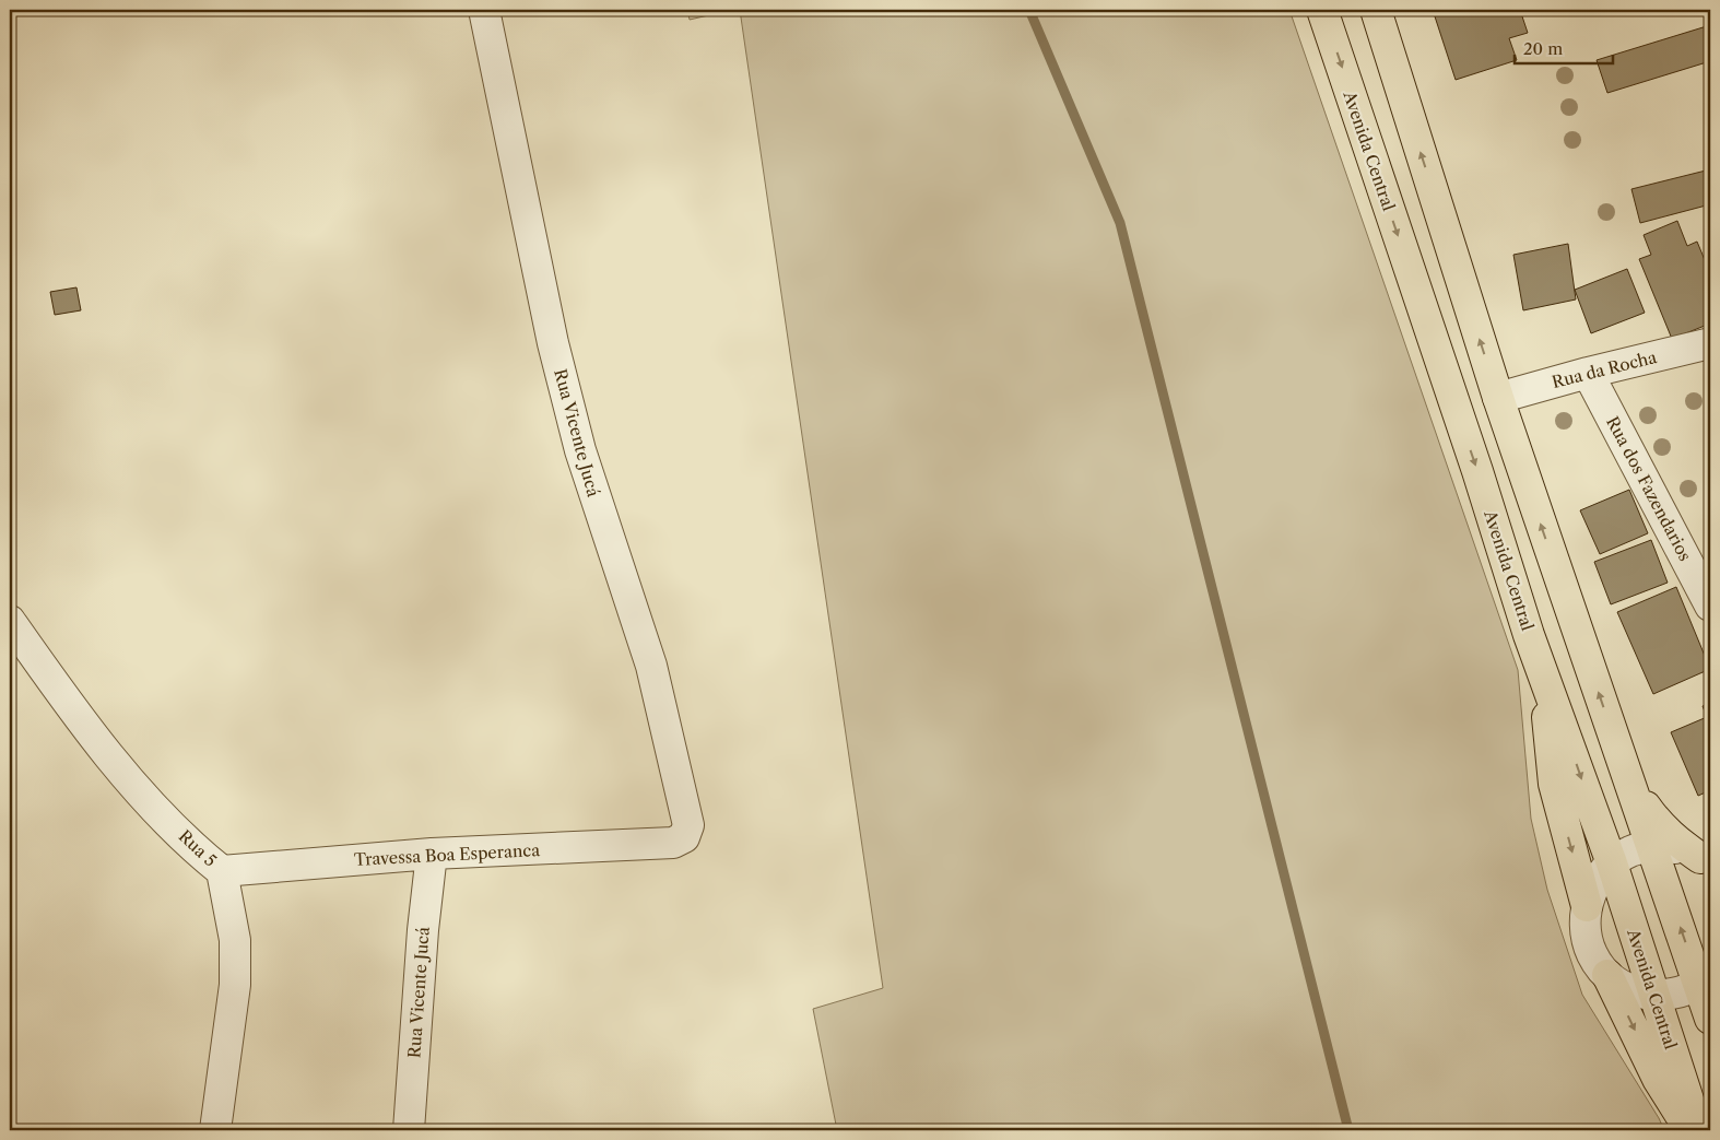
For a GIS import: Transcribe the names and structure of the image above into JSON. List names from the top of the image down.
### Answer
{
  "streets": {
    "main road": ["Avenida Central"],
    "street": [
      "Rua da Rocha",
      "Rua Vicente Jucá",
      "Rua dos Fazendarios",
      "Rua 5",
      "Travessa Boa Esperanca"
    ]
  },
  "crossings": [
    ["Rua da Rocha", "Rua dos Fazendarios"],
    ["Rua Vicente Jucá", "Travessa Boa Esperanca"],
    ["Rua 5", "Travessa Boa Esperanca"]
  ],
  "scale_bar": "20 m"
}
